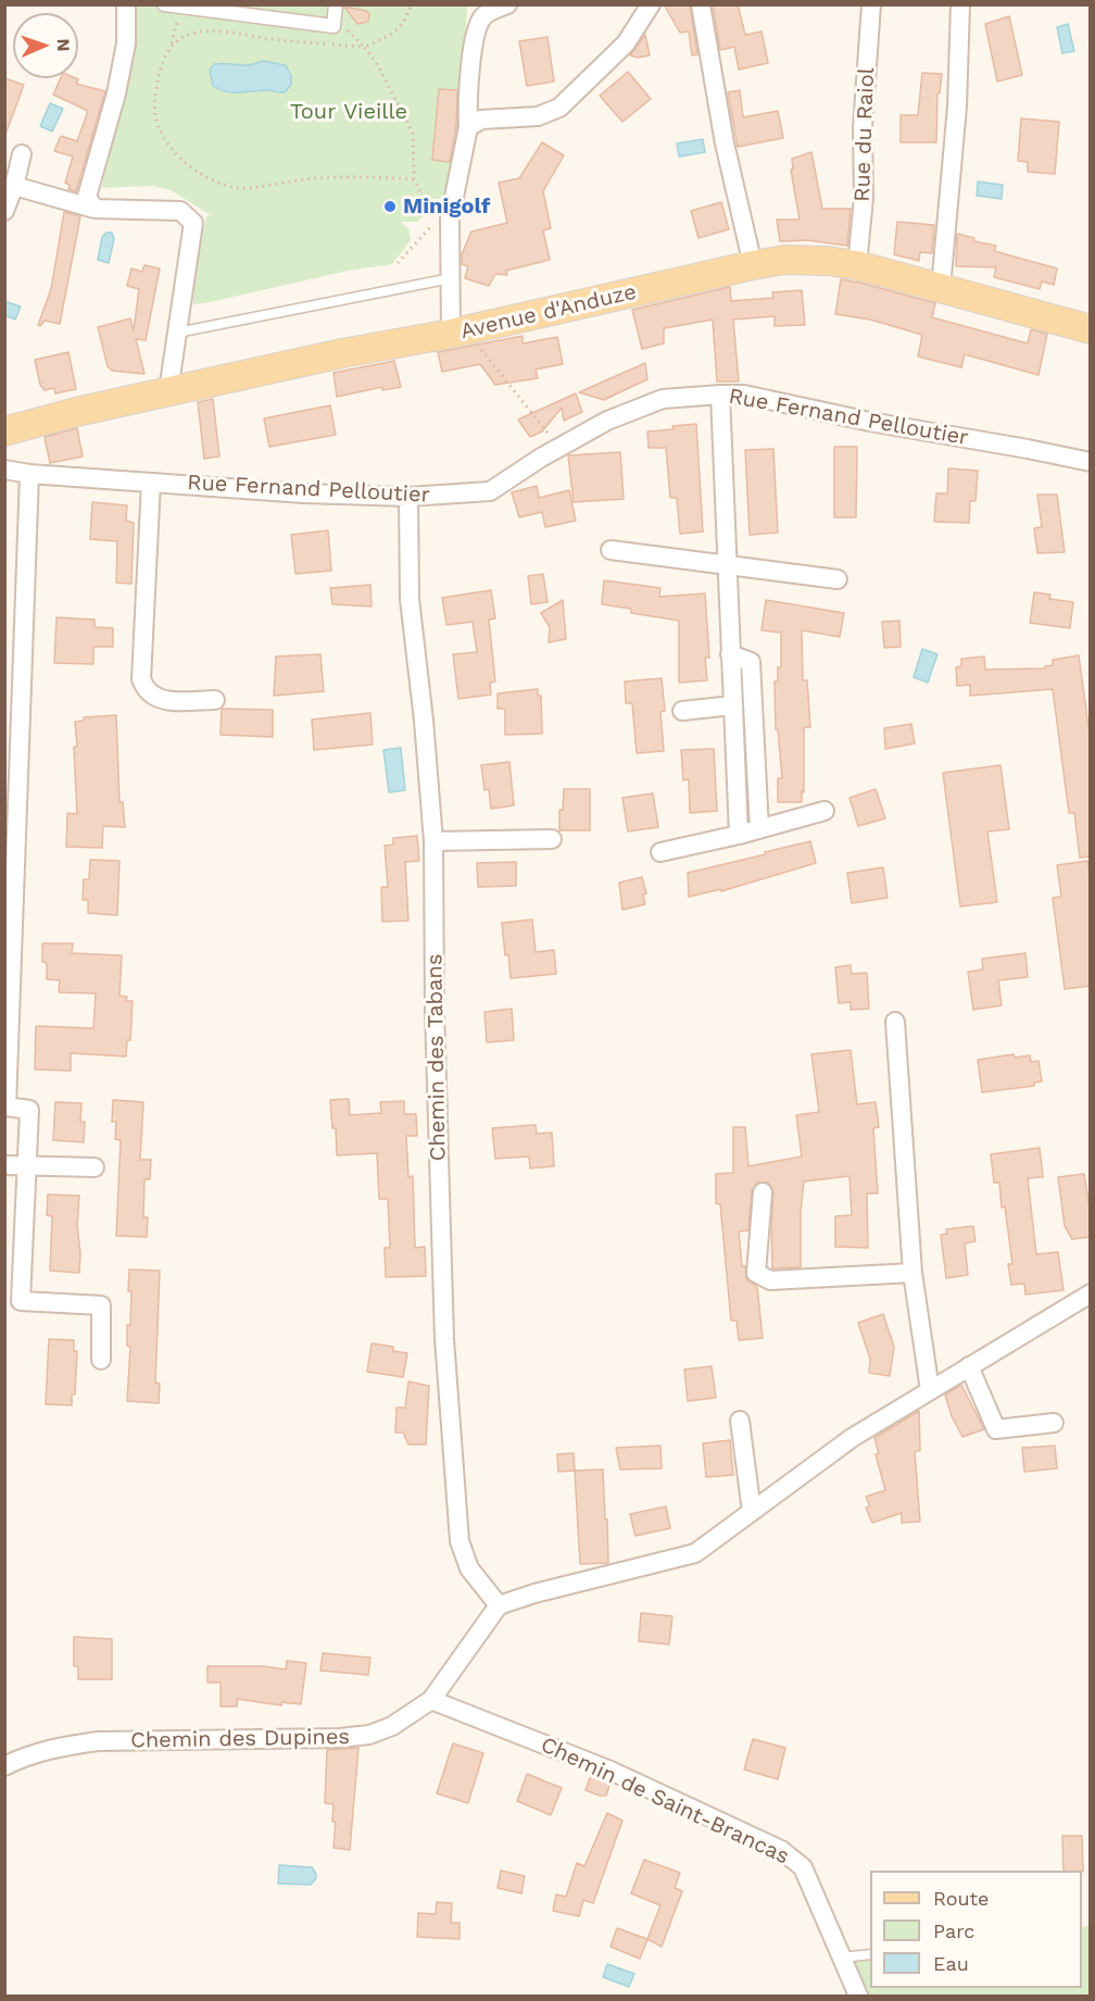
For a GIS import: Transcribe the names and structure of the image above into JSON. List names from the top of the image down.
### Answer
{
  "streets": {
    "main road": ["Avenue d'Anduze"],
    "street": [
      "Rue du Raiol",
      "Rue Fernand Pelloutier",
      "Chemin des Tabans",
      "Chemin des Dupines",
      "Chemin de Saint-Brancas"
    ]
  },
  "crossings": [
    ["Rue du Raiol", "Avenue d'Anduze"],
    ["Rue Fernand Pelloutier", "Chemin des Tabans"],
    ["Chemin des Tabans", "Chemin des Dupines"],
    ["Chemin des Dupines", "Chemin de Saint-Brancas"]
  ],
  "parks": ["Tour Vieille"],
  "places": ["Minigolf"],
  "legend": ["Route", "Parc", "Eau"],
  "north": "right"
}
